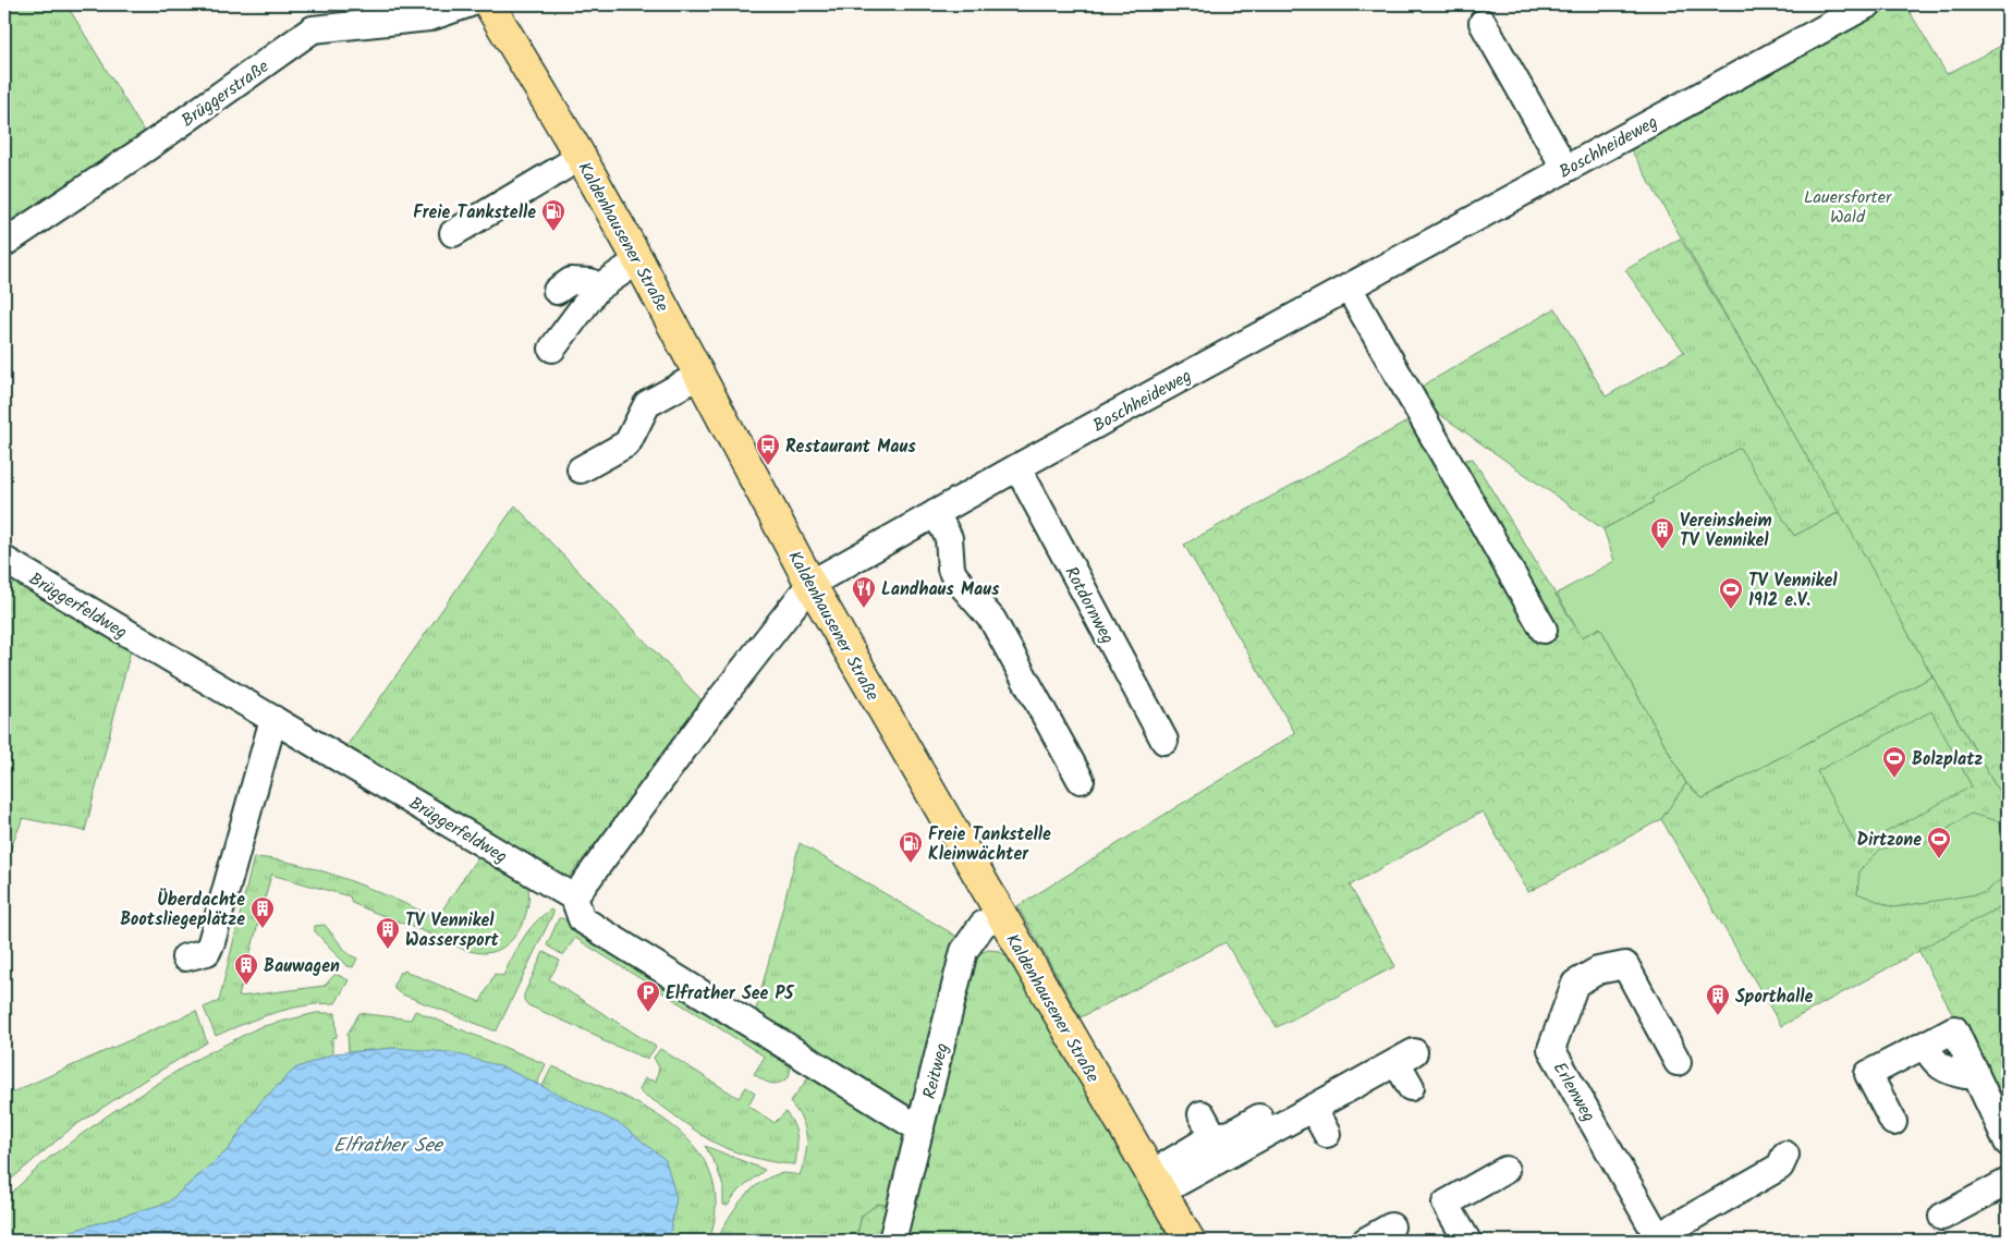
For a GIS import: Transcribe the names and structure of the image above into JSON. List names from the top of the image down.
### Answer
{
  "streets": {
    "main road": ["Kaldenhausener Straße"],
    "street": [
      "Brüggerstraße",
      "Boschheideweg",
      "Brüggerfeldweg",
      "Rotdornweg",
      "Reitweg",
      "Erlenweg"
    ]
  },
  "crossings": [
    ["Boschheideweg", "Kaldenhausener Straße"],
    ["Boschheideweg", "Rotdornweg"],
    ["Kaldenhausener Straße", "Reitweg"]
  ],
  "water": ["Elfrather See"],
  "parks": ["Lauersforter Wald"],
  "places": {
    "fuel station": ["Freie Tankstelle", "Freie Tankstelle Kleinwächter"],
    "bus stop": ["Restaurant Maus"],
    "building": [
      "Vereinsheim TV Vennikel",
      "Überdachte Bootsliegeplätze",
      "TV Vennikel Wassersport",
      "Bauwagen",
      "Sporthalle"
    ],
    "restaurant": ["Landhaus Maus"],
    "sports": ["TV Vennikel 1912 e.V.", "Bolzplatz", "Dirtzone"],
    "parking": ["Elfrather See P5"]
  }
}
